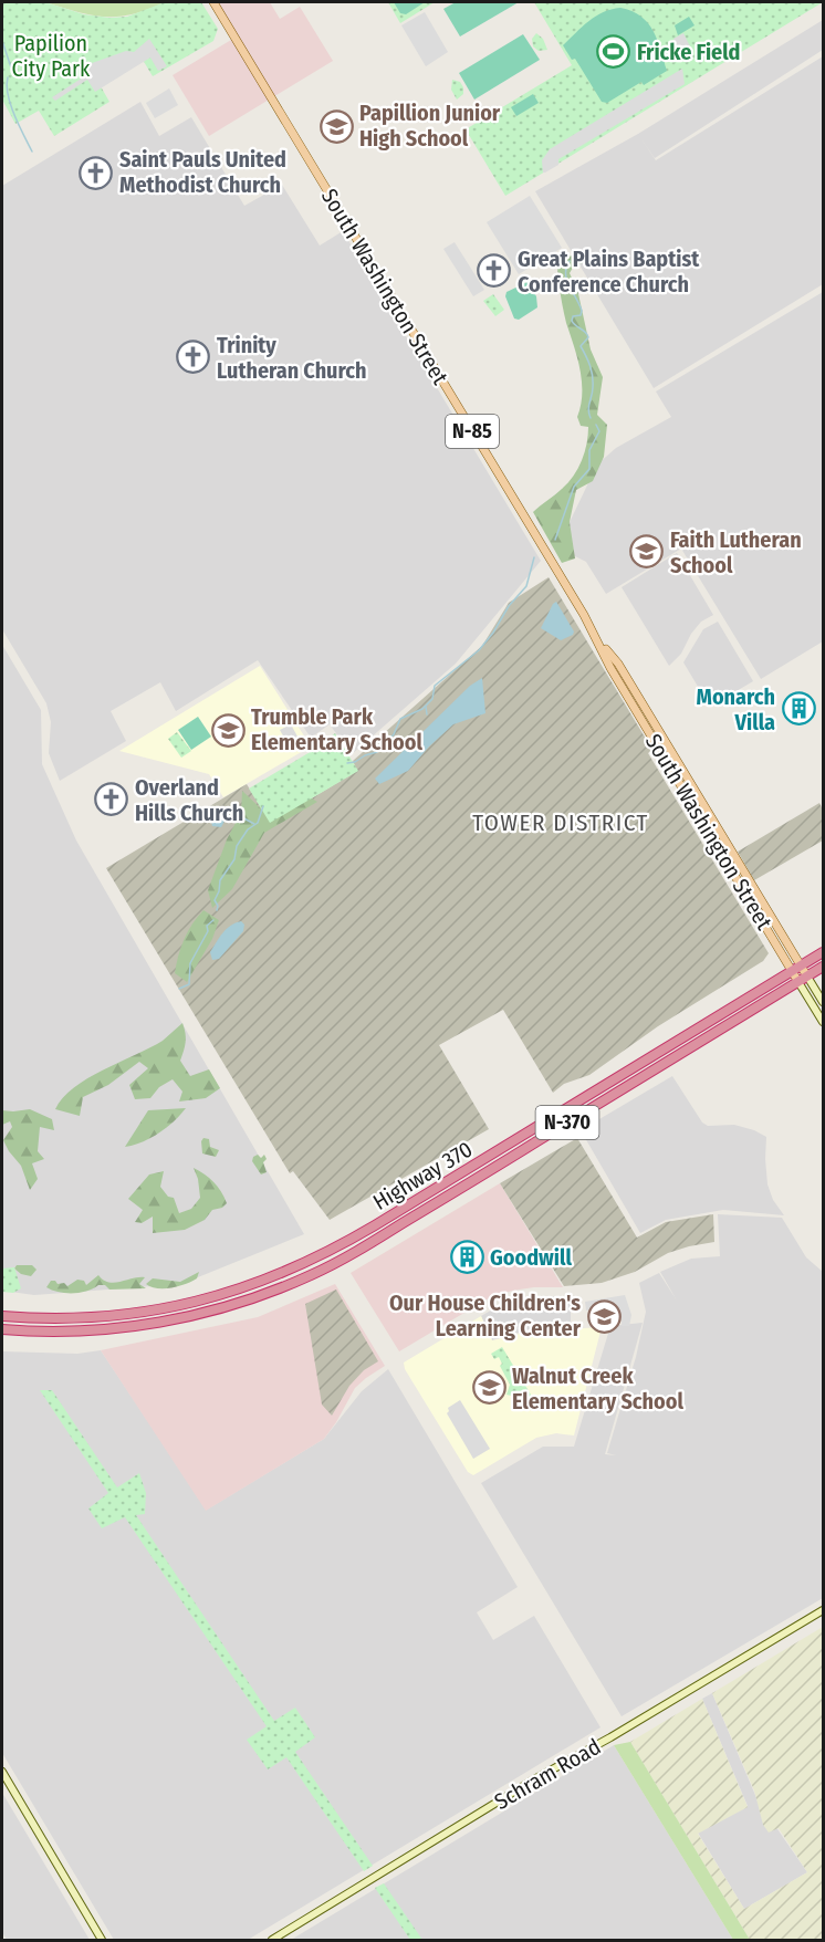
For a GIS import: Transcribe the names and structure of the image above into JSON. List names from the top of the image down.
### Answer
{
  "streets": {
    "highway": ["N-370", "Highway 370"],
    "main road": ["South Washington Street", "N-85", "Schram Road"]
  },
  "crossings": [
    ["South Washington Street", "Highway 370"]
  ],
  "districts": ["TOWER DISTRICT"],
  "parks": ["Papilion City Park"],
  "places": {
    "sports": ["Fricke Field"],
    "school or university": [
      "Papillion Junior High School",
      "Faith Lutheran School",
      "Trumble Park Elementary School",
      "Our House Children's Learning Center",
      "Walnut Creek Elementary School"
    ],
    "church": [
      "Saint Pauls United Methodist Church",
      "Great Plains Baptist Conference Church",
      "Trinity Lutheran Church",
      "Overland Hills Church"
    ],
    "building": ["Monarch Villa", "Goodwill"]
  }
}
